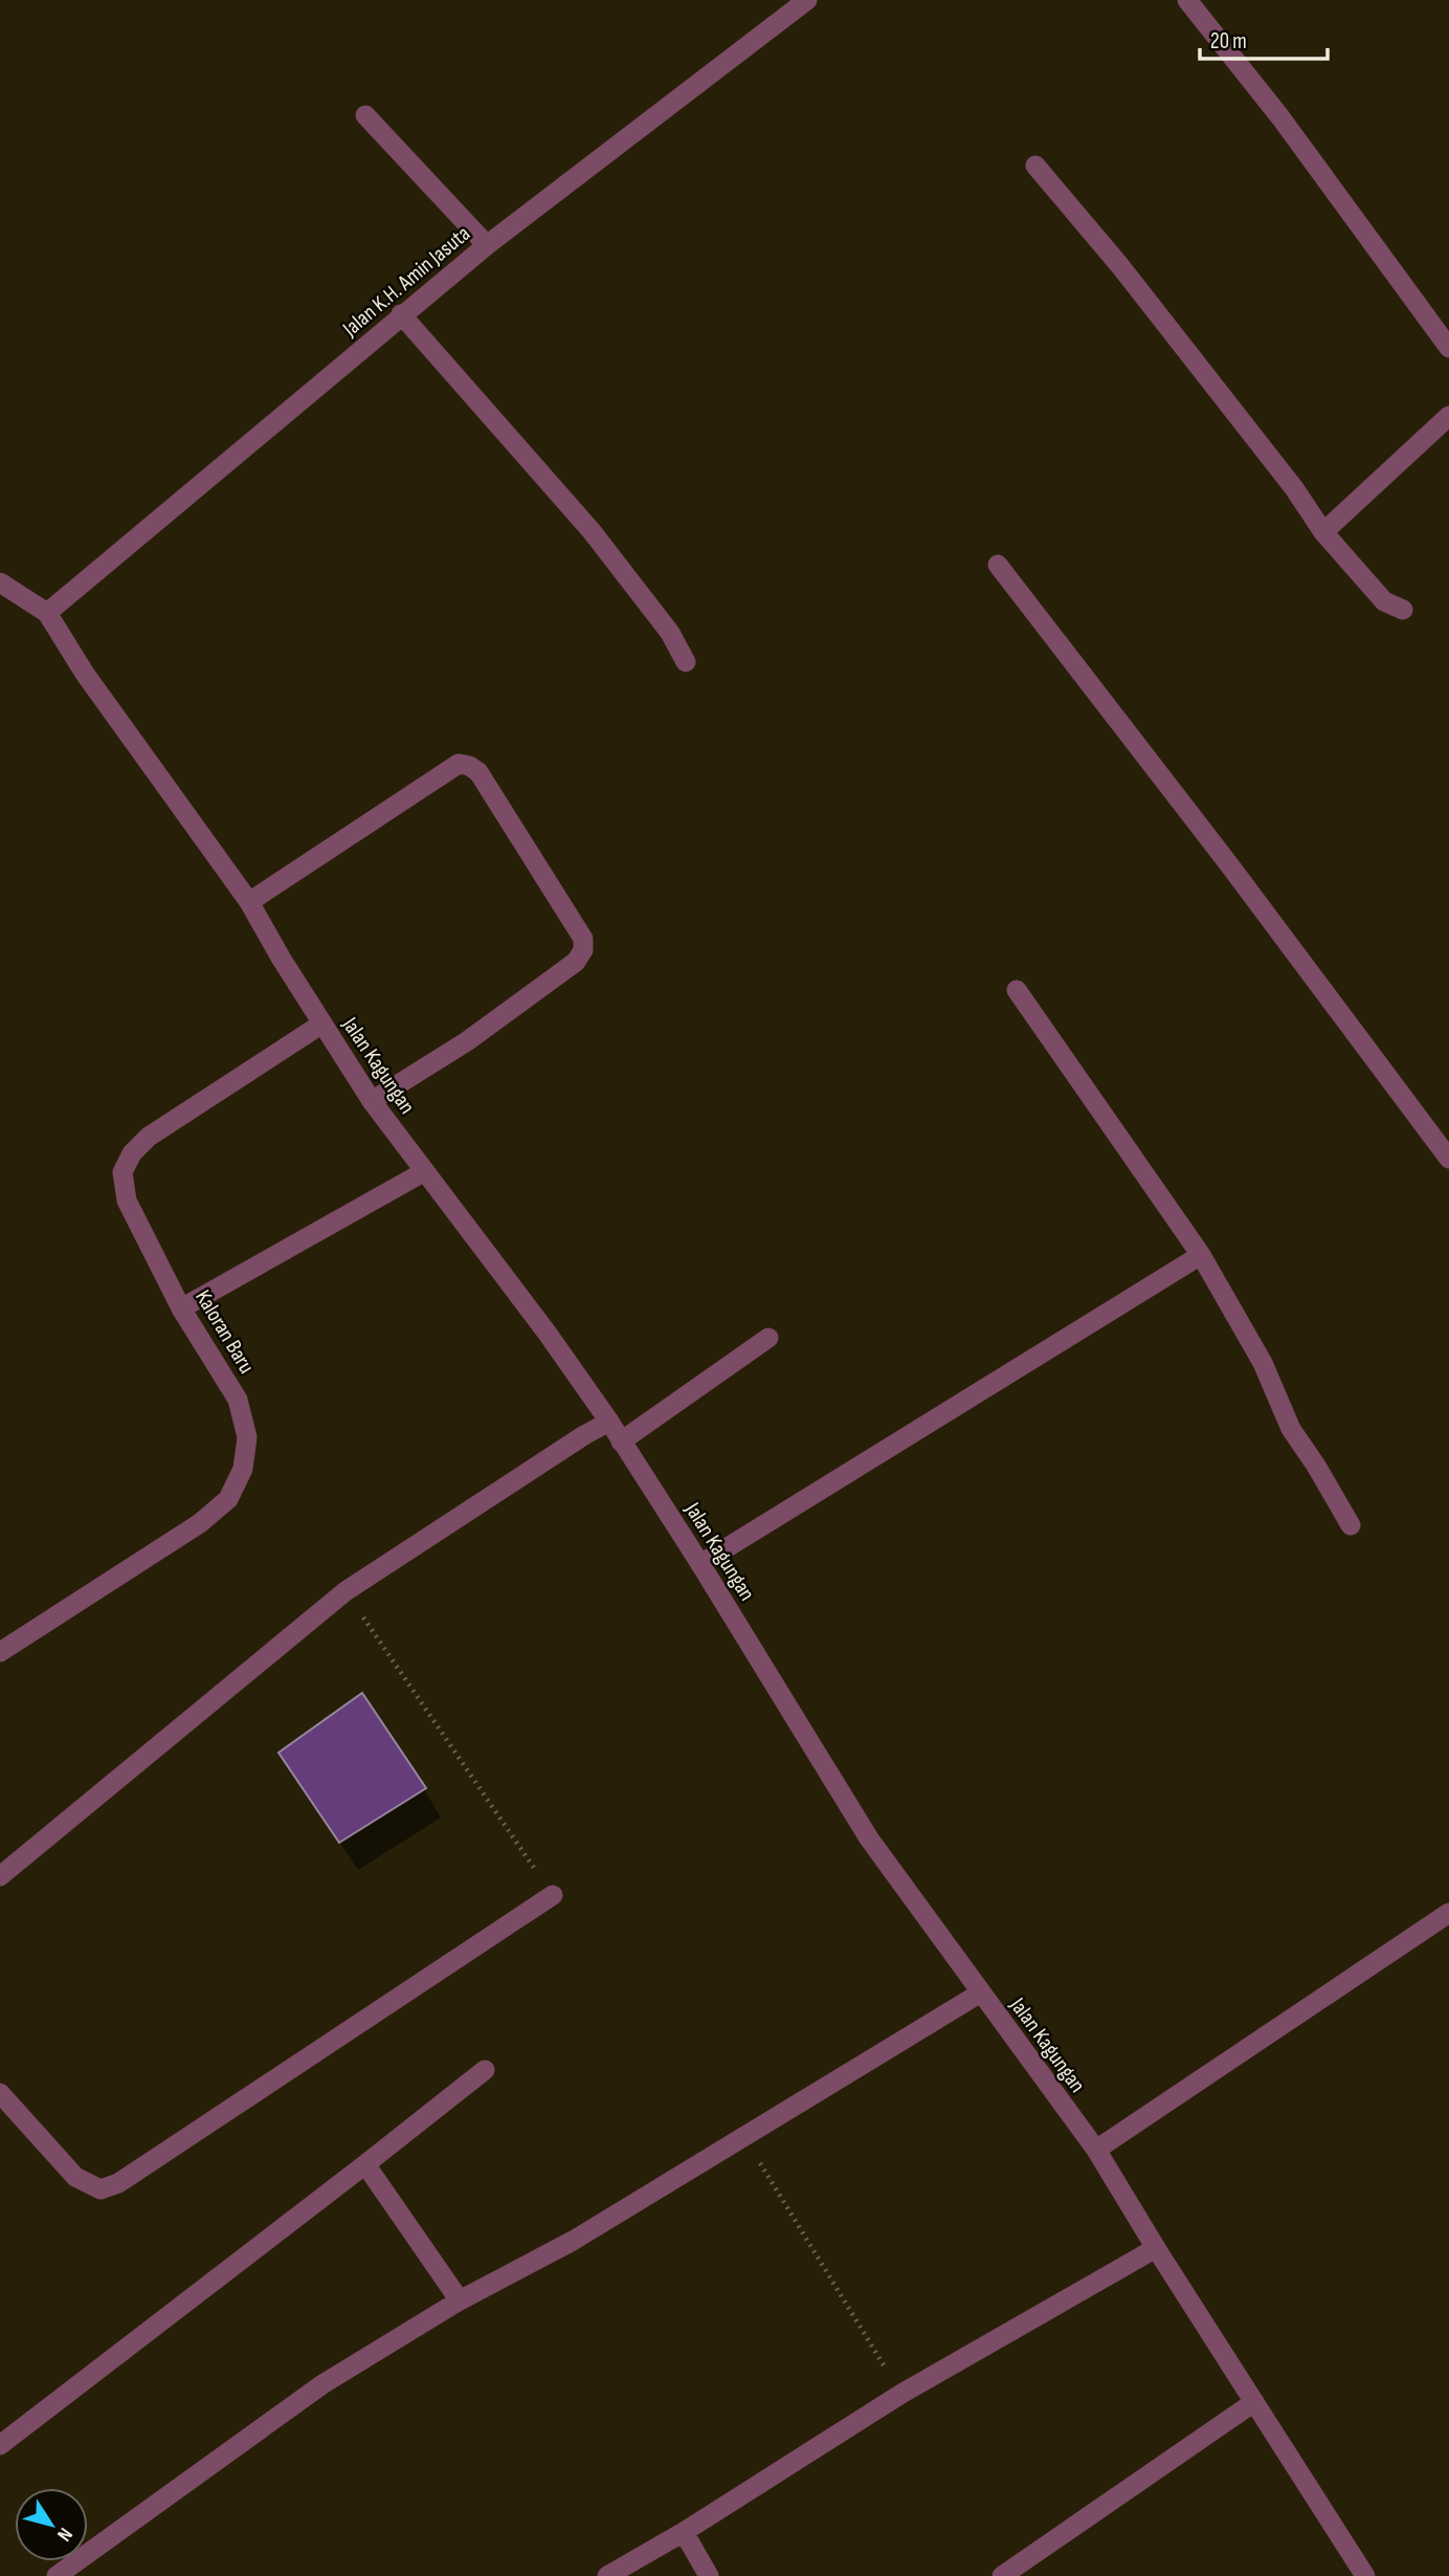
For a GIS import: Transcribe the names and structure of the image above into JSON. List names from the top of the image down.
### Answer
{
  "streets": {
    "street": ["Jalan K.H. Amin Jasuta", "Jalan Kagungan", "Kaloran Baru"]
  },
  "crossings": [
    ["Jalan K.H. Amin Jasuta", "Jalan Kagungan"],
    ["Jalan Kagungan", "Kaloran Baru"]
  ],
  "scale_bar": "20 m",
  "north": "bottom right"
}
